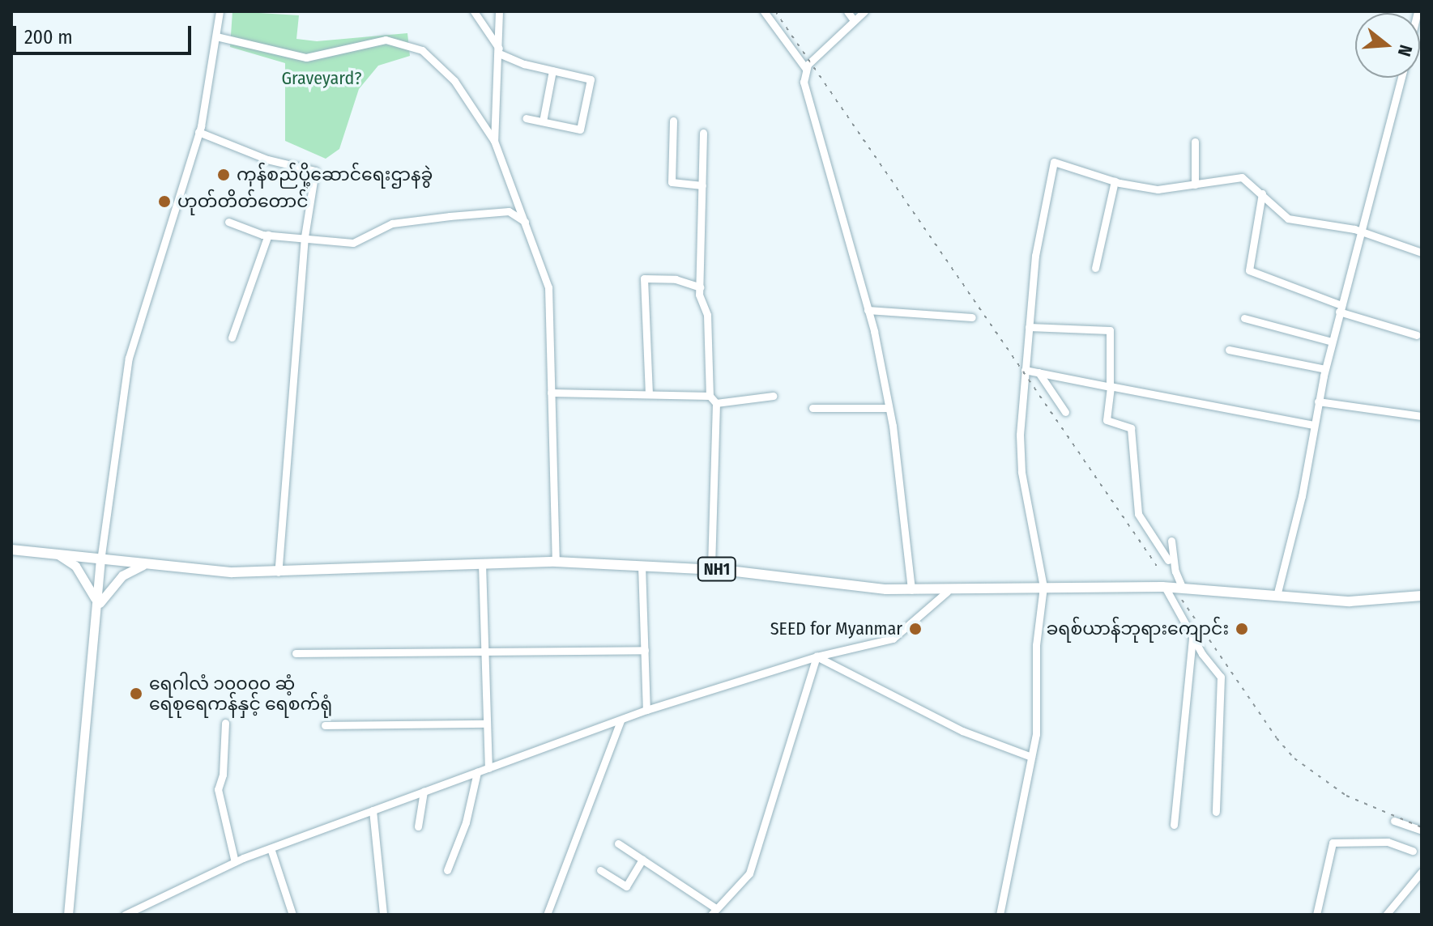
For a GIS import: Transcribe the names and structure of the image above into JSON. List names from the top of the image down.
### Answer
{
  "streets": {
    "highway": ["NH1"]
  },
  "parks": ["Graveyard?"],
  "places": [
    "ကုန်စည်ပို့ဆောင်ရေးဌာနခွဲ",
    "ဟုတ်တိတ်တောင်",
    "SEED for Myanmar",
    "ခရစ်ယာန်ဘုရားကျောင်း",
    "ရေဂါလံ ၁၀၀၀၀ ဆံ့ ရေစုရေကန်နှင့် ရေစက်ရုံ"
  ],
  "scale_bar": "200 m",
  "north": "right"
}
